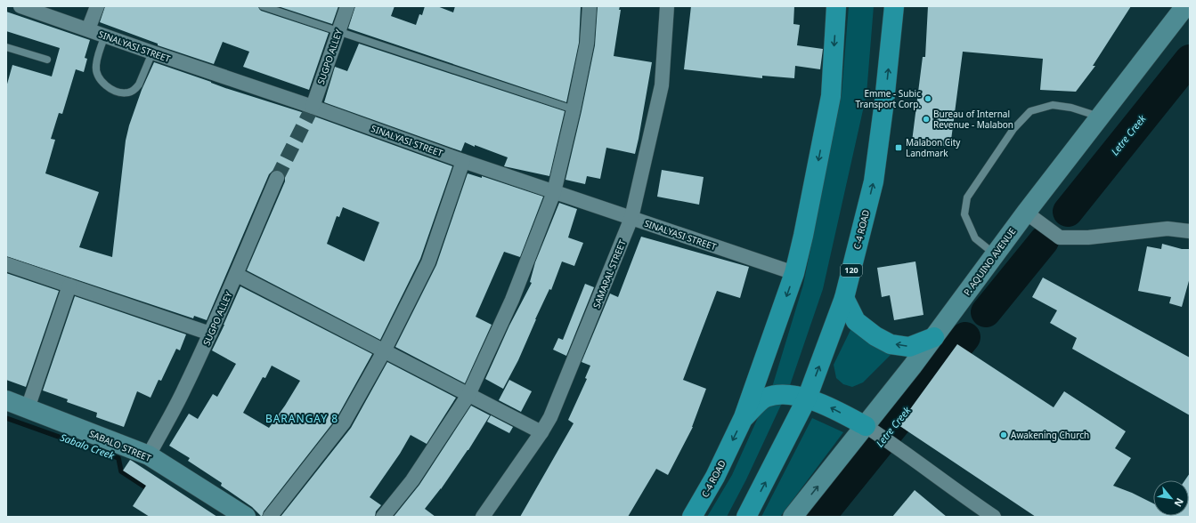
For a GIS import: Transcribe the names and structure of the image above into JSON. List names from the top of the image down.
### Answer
{
  "streets": {
    "highway": ["C-4 ROAD", "120"],
    "main road": ["P. AQUINO AVENUE", "SABALO STREET"],
    "street": ["SINALYASI STREET", "SUGPO ALLEY", "SAMARAL STREET"]
  },
  "crossings": [
    ["SINALYASI STREET", "SUGPO ALLEY"],
    ["SINALYASI STREET", "C-4 ROAD"],
    ["SINALYASI STREET", "SAMARAL STREET"],
    ["SUGPO ALLEY", "SABALO STREET"]
  ],
  "districts": ["BARANGAY 8"],
  "water": ["Letre Creek", "Sabalo Creek"],
  "places": {
    "other": ["Emme - Subic Transport Corp.", "Bureau of Internal Revenue - Malabon", "Awakening Church"],
    "transit": ["Malabon City Landmark"]
  },
  "north": "bottom right"
}
